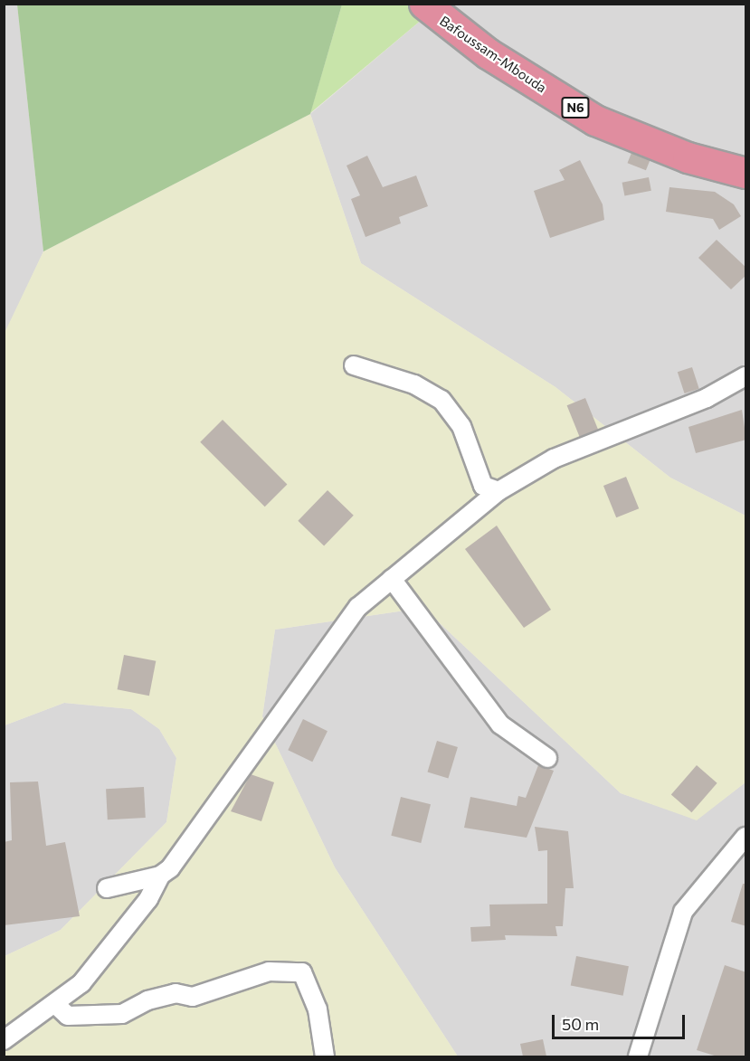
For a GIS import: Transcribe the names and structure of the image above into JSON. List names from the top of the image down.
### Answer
{
  "streets": {
    "highway": ["Bafoussam-Mbouda", "N6"]
  },
  "scale_bar": "50 m"
}
